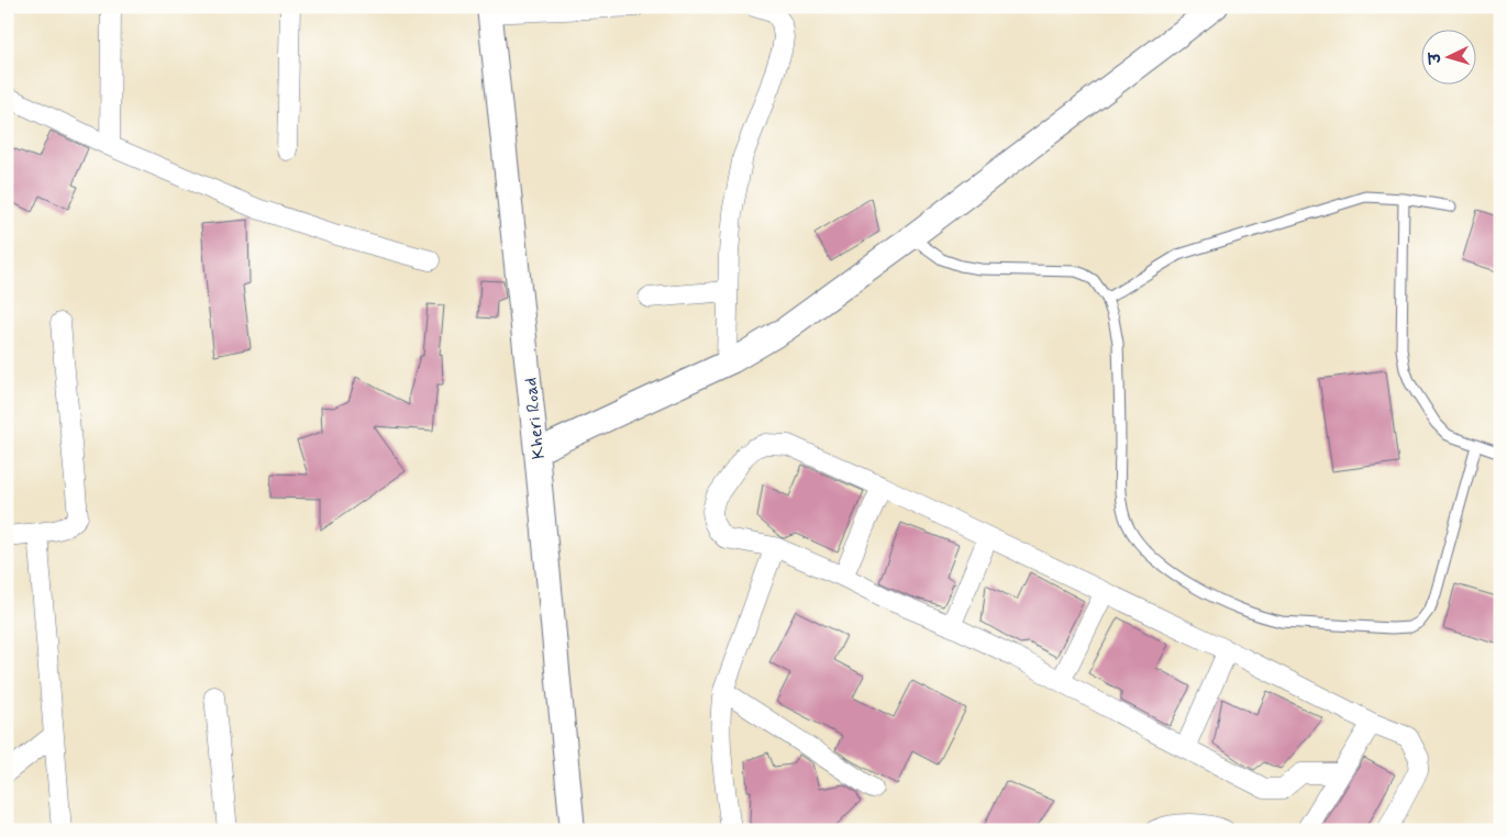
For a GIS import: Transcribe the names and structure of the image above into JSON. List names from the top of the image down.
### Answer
{
  "streets": {
    "street": ["Kheri Road"]
  },
  "north": "left"
}
